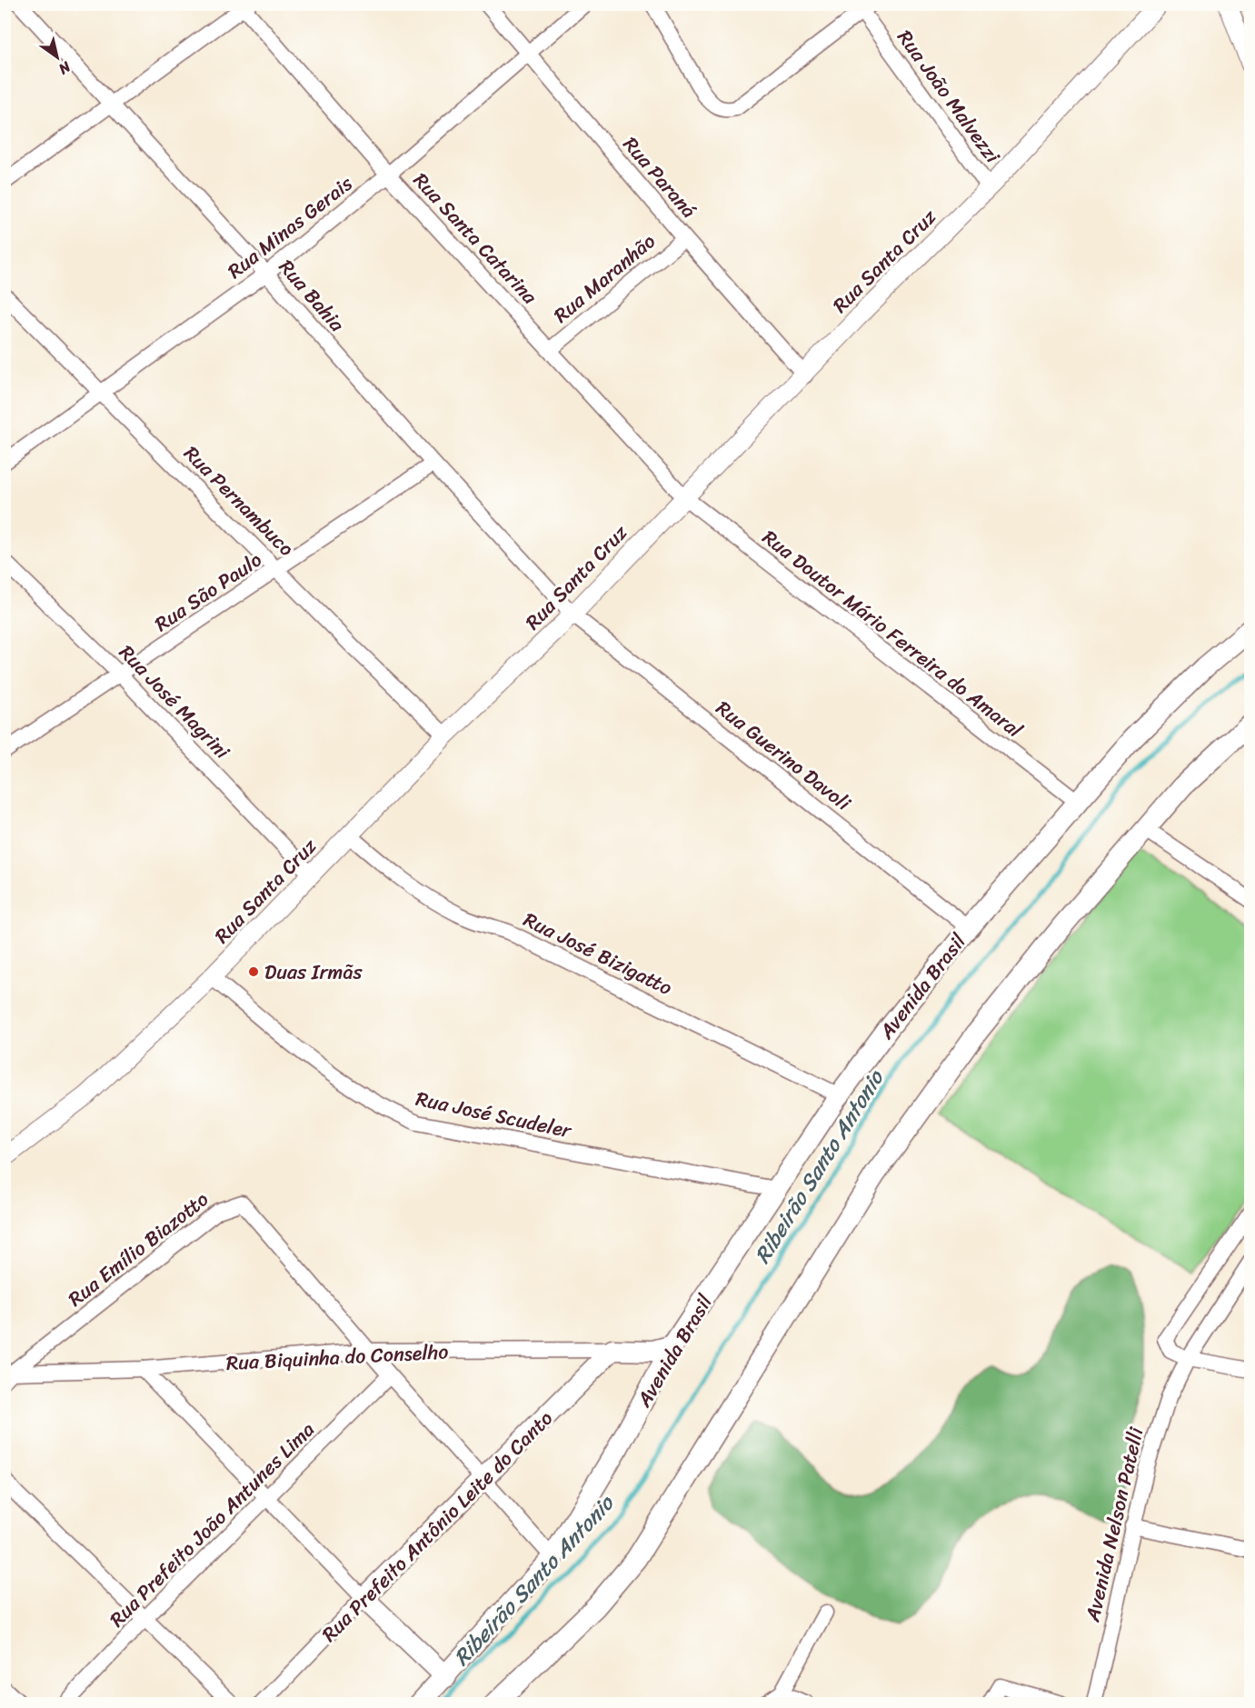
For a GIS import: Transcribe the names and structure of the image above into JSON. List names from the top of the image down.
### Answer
{
  "streets": {
    "main road": ["Avenida Brasil", "Rua Biquinha do Conselho", "Rua Prefeito Antônio Leite do Canto"],
    "street": [
      "Rua João Malvezzi",
      "Rua Paraná",
      "Rua Minas Gerais",
      "Rua Santa Catarina",
      "Rua Santa Cruz",
      "Rua Maranhão",
      "Rua Bahia",
      "Rua Pernambuco",
      "Rua São Paulo",
      "Rua Doutor Mário Ferreira do Amaral",
      "Rua José Magrini",
      "Rua Guerino Davoli",
      "Rua José Bizigatto",
      "Rua José Scudeler",
      "Rua Emílio Biazotto",
      "Rua Prefeito João Antunes Lima",
      "Avenida Nelson Patelli"
    ]
  },
  "crossings": [
    ["Rua João Malvezzi", "Rua Santa Cruz"],
    ["Rua Paraná", "Rua Minas Gerais"],
    ["Rua Paraná", "Rua Santa Cruz"],
    ["Rua Paraná", "Rua Maranhão"],
    ["Rua Minas Gerais", "Rua Santa Catarina"],
    ["Rua Minas Gerais", "Rua Bahia"],
    ["Rua Minas Gerais", "Rua Pernambuco"],
    ["Rua Santa Catarina", "Rua Santa Cruz"],
    ["Rua Santa Catarina", "Rua Maranhão"],
    ["Rua Santa Catarina", "Rua Doutor Mário Ferreira do Amaral"],
    ["Rua Santa Cruz", "Rua Bahia"],
    ["Rua Santa Cruz", "Rua Pernambuco"],
    ["Rua Santa Cruz", "Rua Doutor Mário Ferreira do Amaral"],
    ["Rua Santa Cruz", "Rua José Magrini"],
    ["Rua Santa Cruz", "Rua Guerino Davoli"],
    ["Rua Santa Cruz", "Rua José Bizigatto"],
    ["Rua Santa Cruz", "Rua José Scudeler"],
    ["Rua Bahia", "Rua São Paulo"],
    ["Rua Bahia", "Rua Guerino Davoli"],
    ["Rua Pernambuco", "Rua São Paulo"],
    ["Rua São Paulo", "Rua José Magrini"],
    ["Rua Doutor Mário Ferreira do Amaral", "Avenida Brasil"],
    ["Rua Guerino Davoli", "Avenida Brasil"],
    ["Rua José Bizigatto", "Avenida Brasil"],
    ["Avenida Brasil", "Rua José Scudeler"],
    ["Avenida Brasil", "Rua Biquinha do Conselho"],
    ["Rua Emílio Biazotto", "Rua Biquinha do Conselho"],
    ["Rua Biquinha do Conselho", "Rua Prefeito Antônio Leite do Canto"]
  ],
  "water": ["Ribeirão Santo Antonio"],
  "places": ["Duas Irmãs"],
  "north": "bottom right"
}
